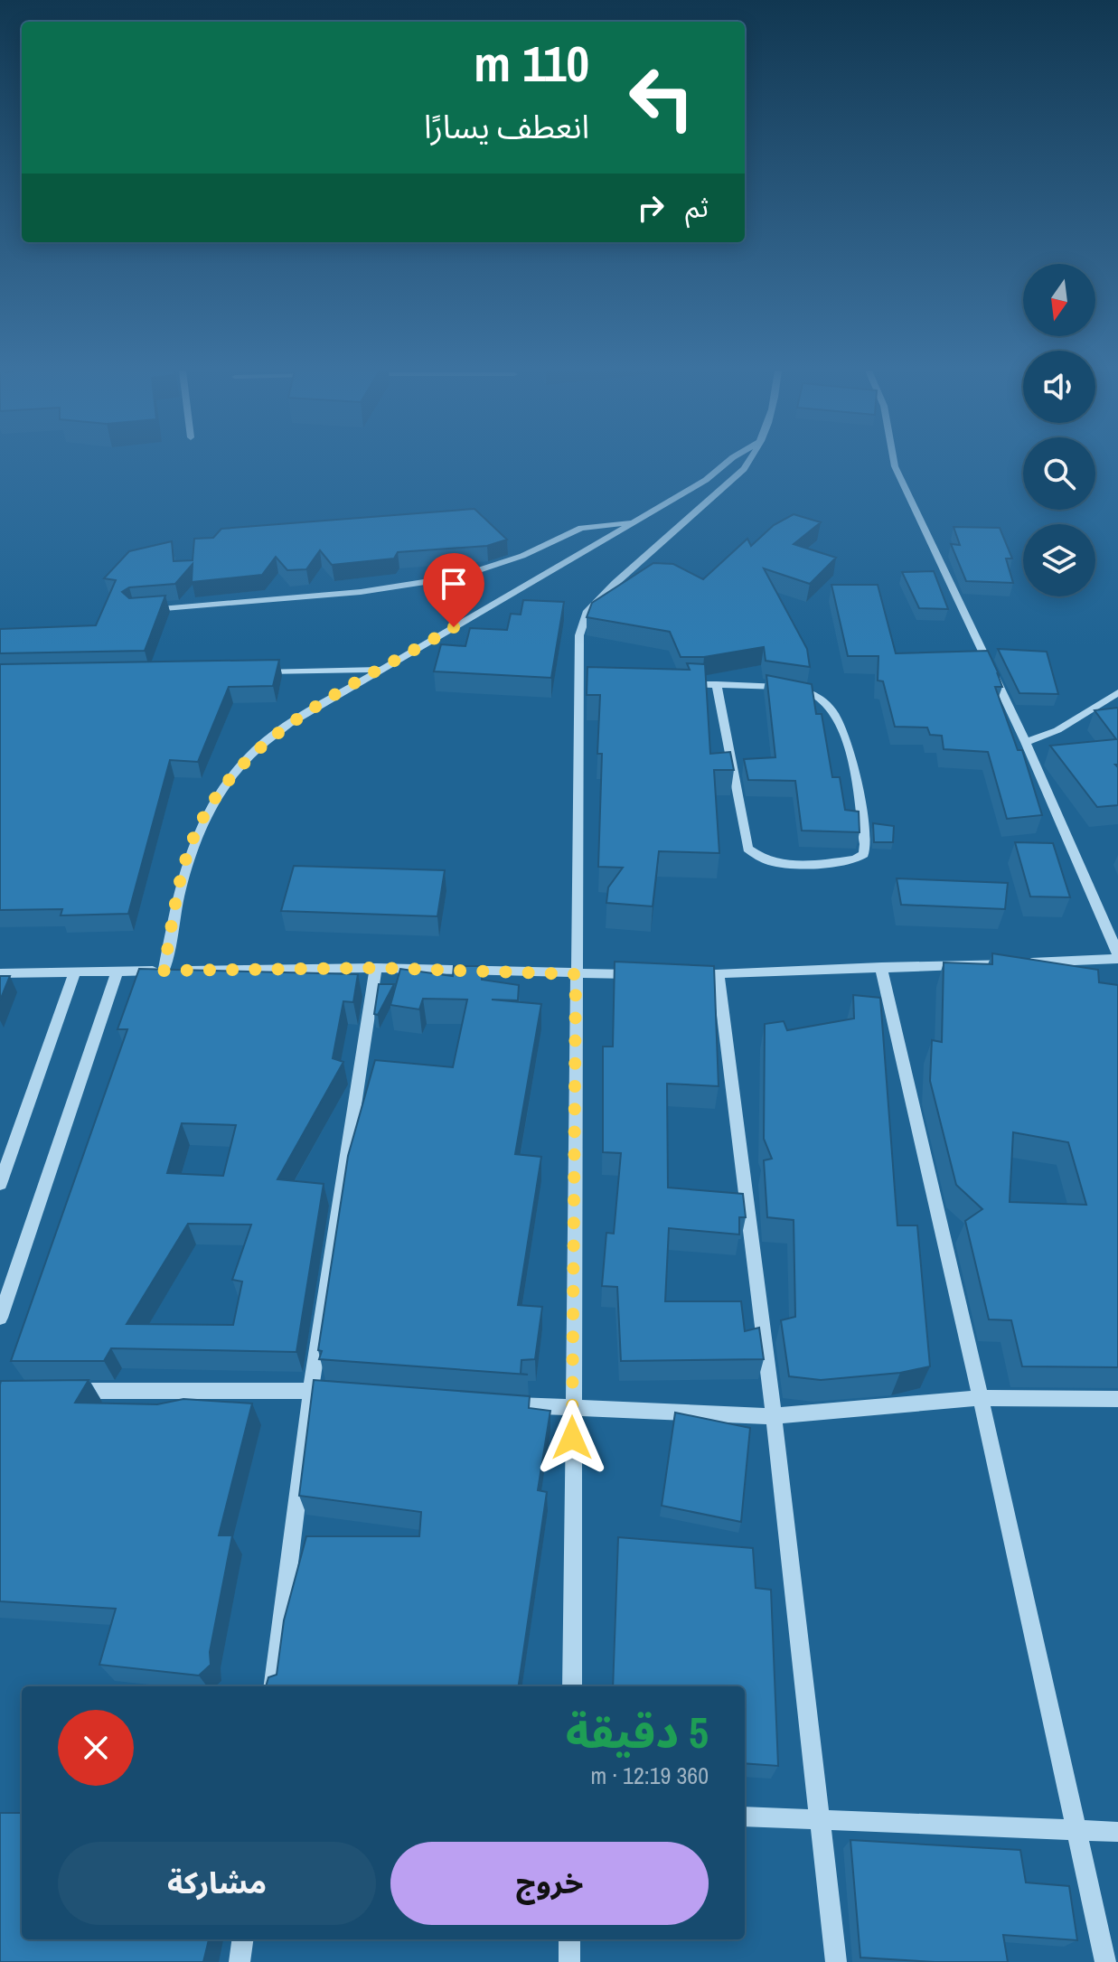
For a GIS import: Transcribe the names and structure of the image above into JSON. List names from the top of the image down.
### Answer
{
  "north": "bottom",
  "page": {
    "turn": ["110 m", "انعطف يسارًا"],
    "then": "ثم",
    "heading": ["5 دقيقة", "360 m · 12:19"],
    "buttons": ["خروج", "مشاركة"]
  }
}
